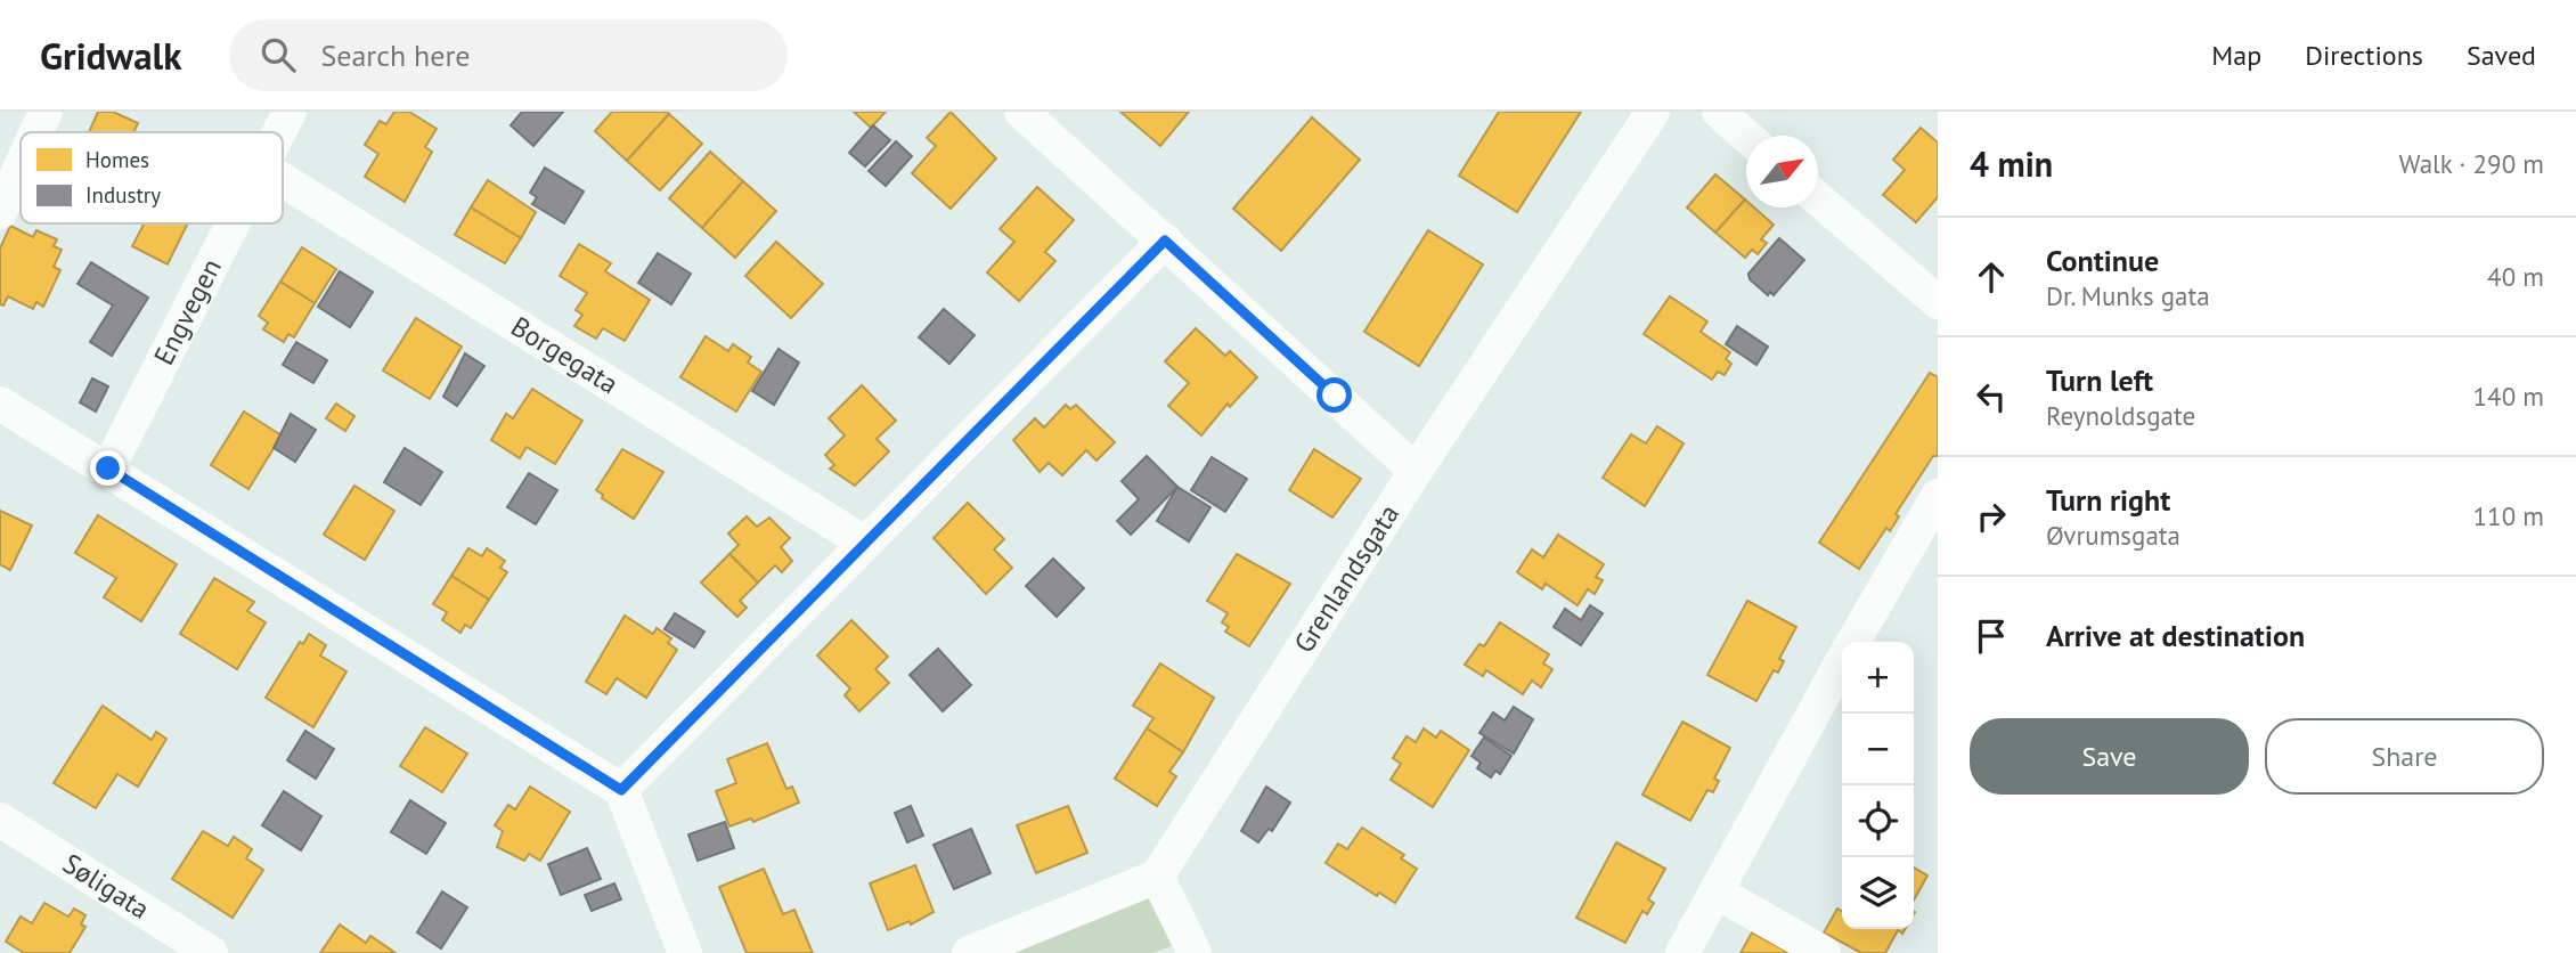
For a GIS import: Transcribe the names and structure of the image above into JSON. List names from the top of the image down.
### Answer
{
  "streets": {
    "street": [
      "Engvegen",
      "Borgegata",
      "Grenlandsgata",
      "Søligata"
    ]
  },
  "legend": ["Homes", "Industry"],
  "north": "top right",
  "page": {
    "header": "Gridwalk",
    "search": "Search here",
    "nav": ["Map", "Directions", "Saved"],
    "heading": ["4 min", "Walk · 290 m"],
    "list": [
      ["Continue", "Dr. Munks gata", "40 m"],
      ["Turn left", "Reynoldsgate", "140 m"],
      ["Turn right", "Øvrumsgata", "110 m"],
      "Arrive at destination"
    ],
    "map_buttons": ["+", "−"],
    "buttons": ["Save", "Share"]
  }
}
